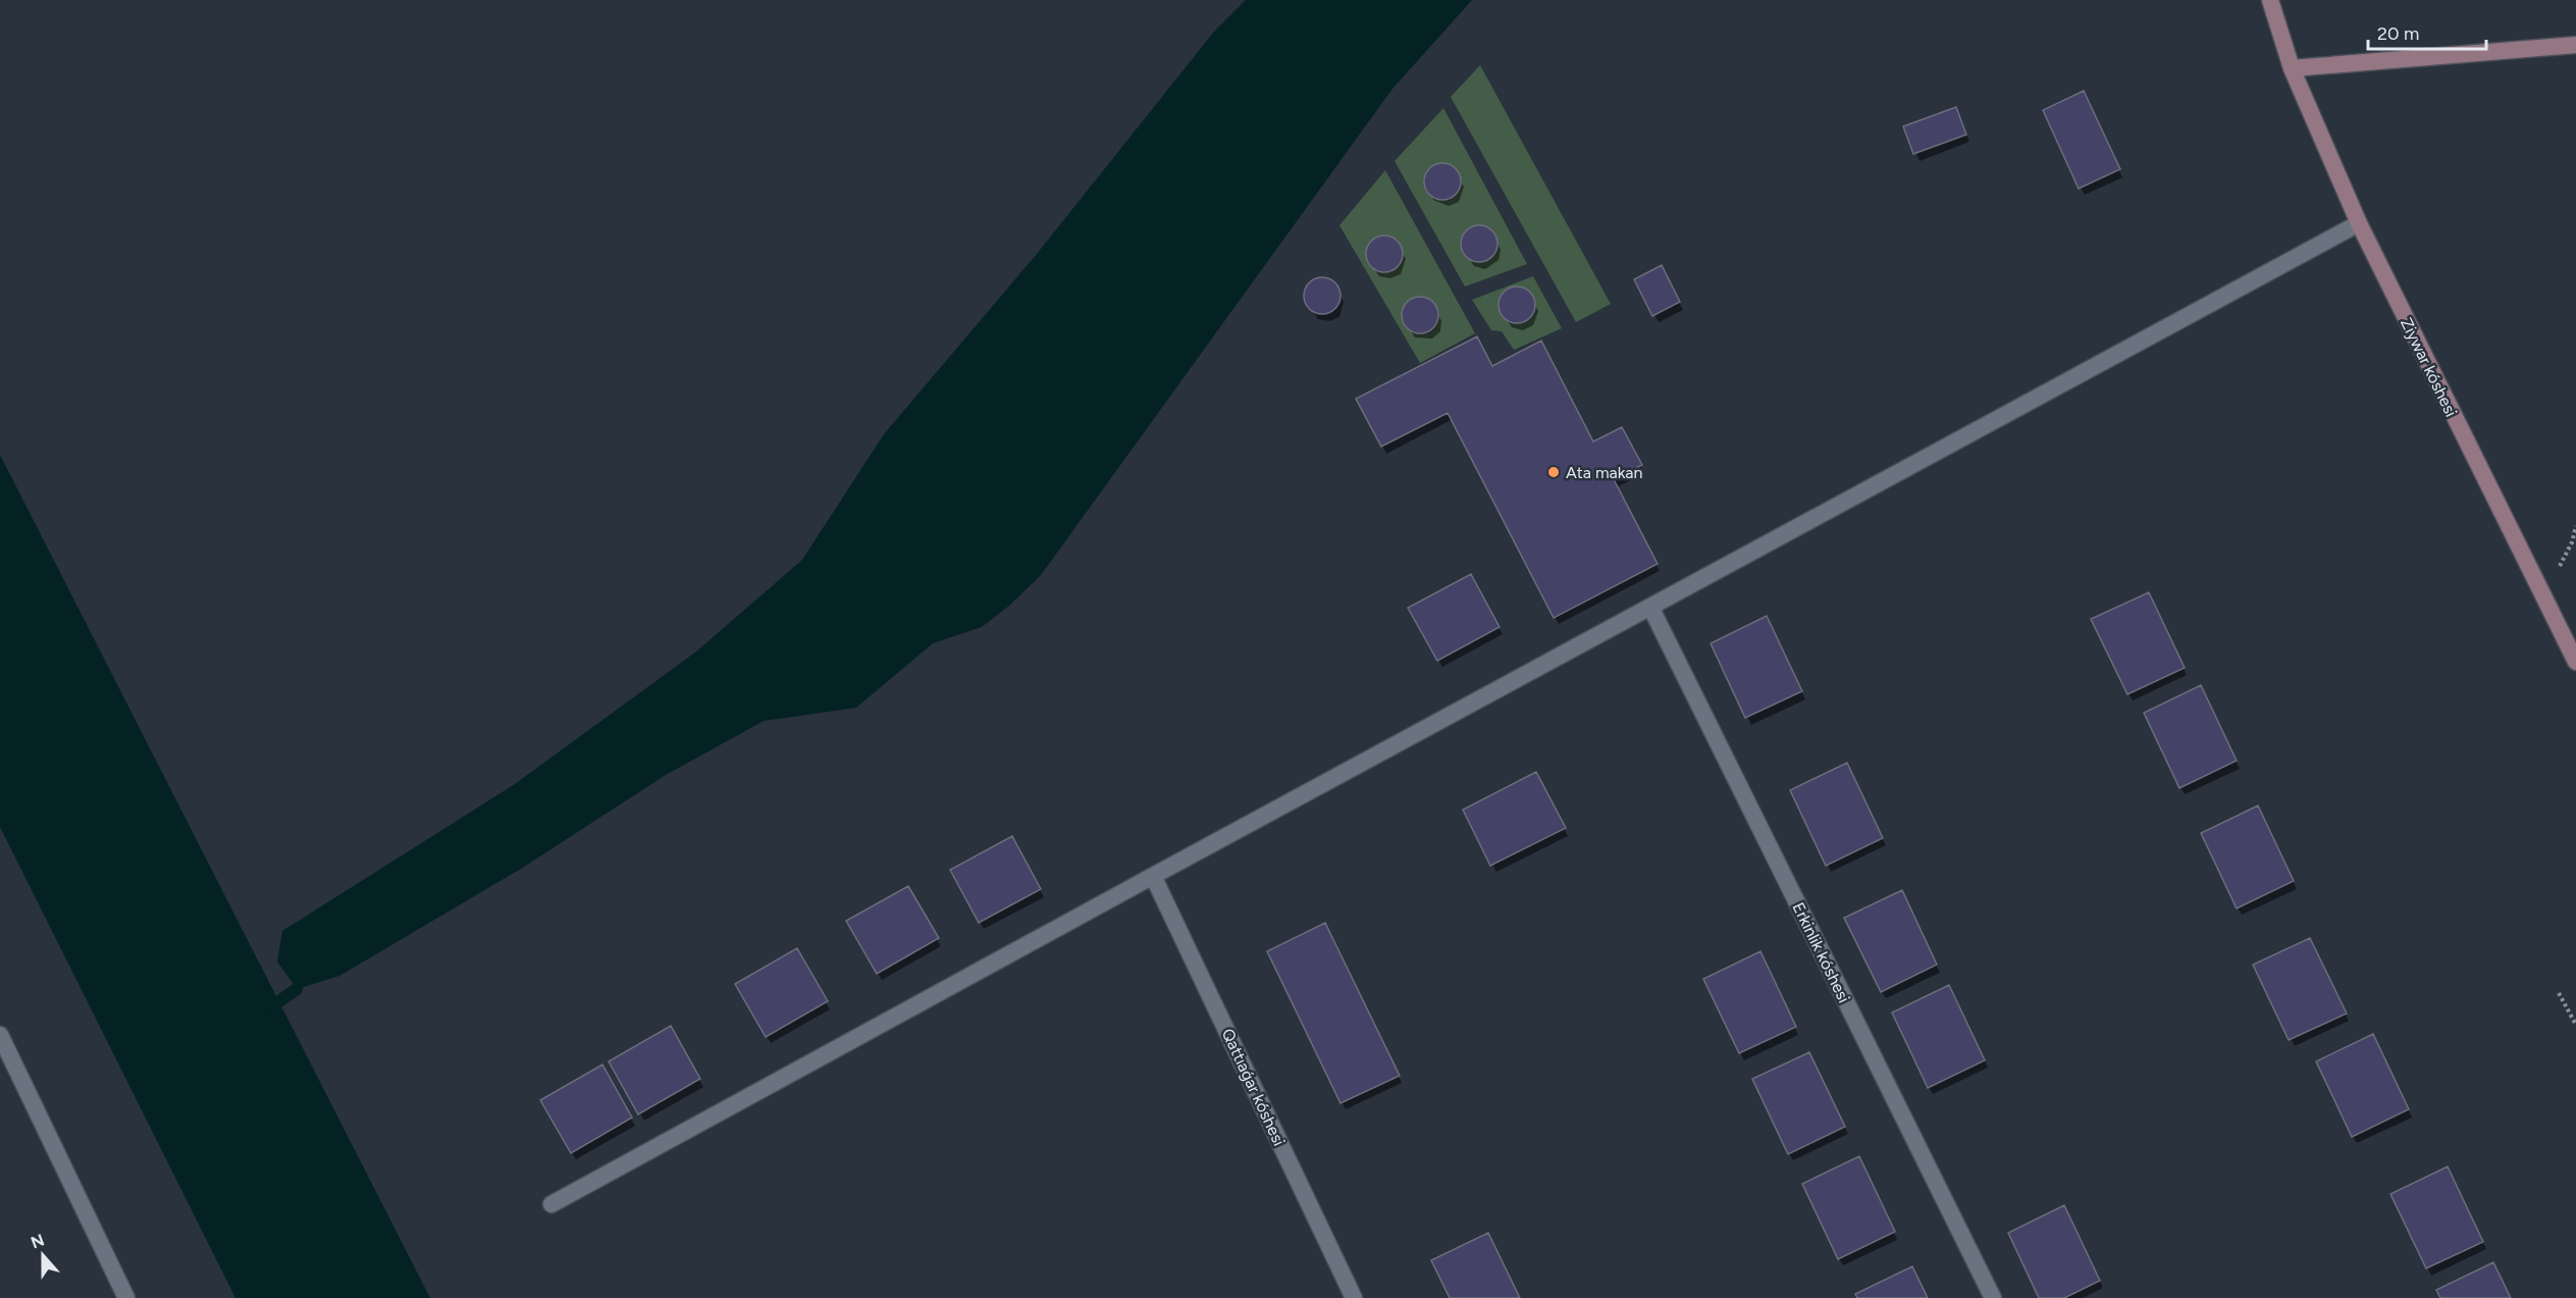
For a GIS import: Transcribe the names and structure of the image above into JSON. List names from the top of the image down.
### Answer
{
  "streets": {
    "main road": ["Ziywar kóshesi"],
    "street": ["Erkinlik kóshesi", "Qattıaǵar kóshesi"]
  },
  "places": ["Ata makan"],
  "scale_bar": "20 m",
  "north": "top"
}
